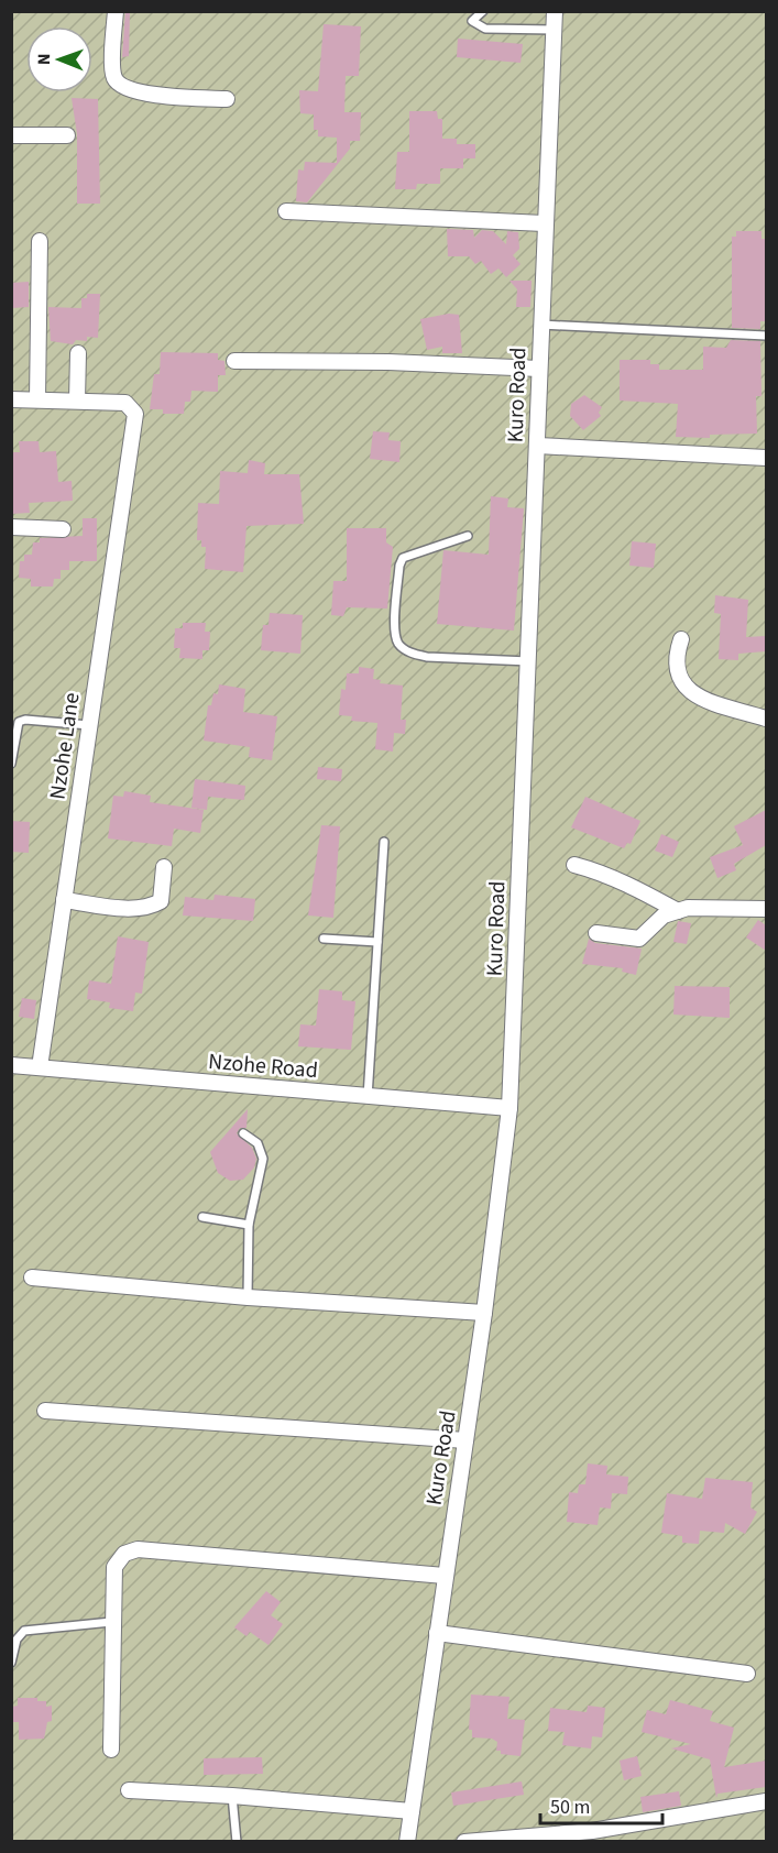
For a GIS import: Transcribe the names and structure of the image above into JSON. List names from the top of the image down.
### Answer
{
  "streets": {
    "street": ["Kuro Road", "Nzohe Lane", "Nzohe Road"]
  },
  "crossings": [
    ["Kuro Road", "Nzohe Road"],
    ["Nzohe Lane", "Nzohe Road"]
  ],
  "scale_bar": "50 m",
  "north": "left"
}
